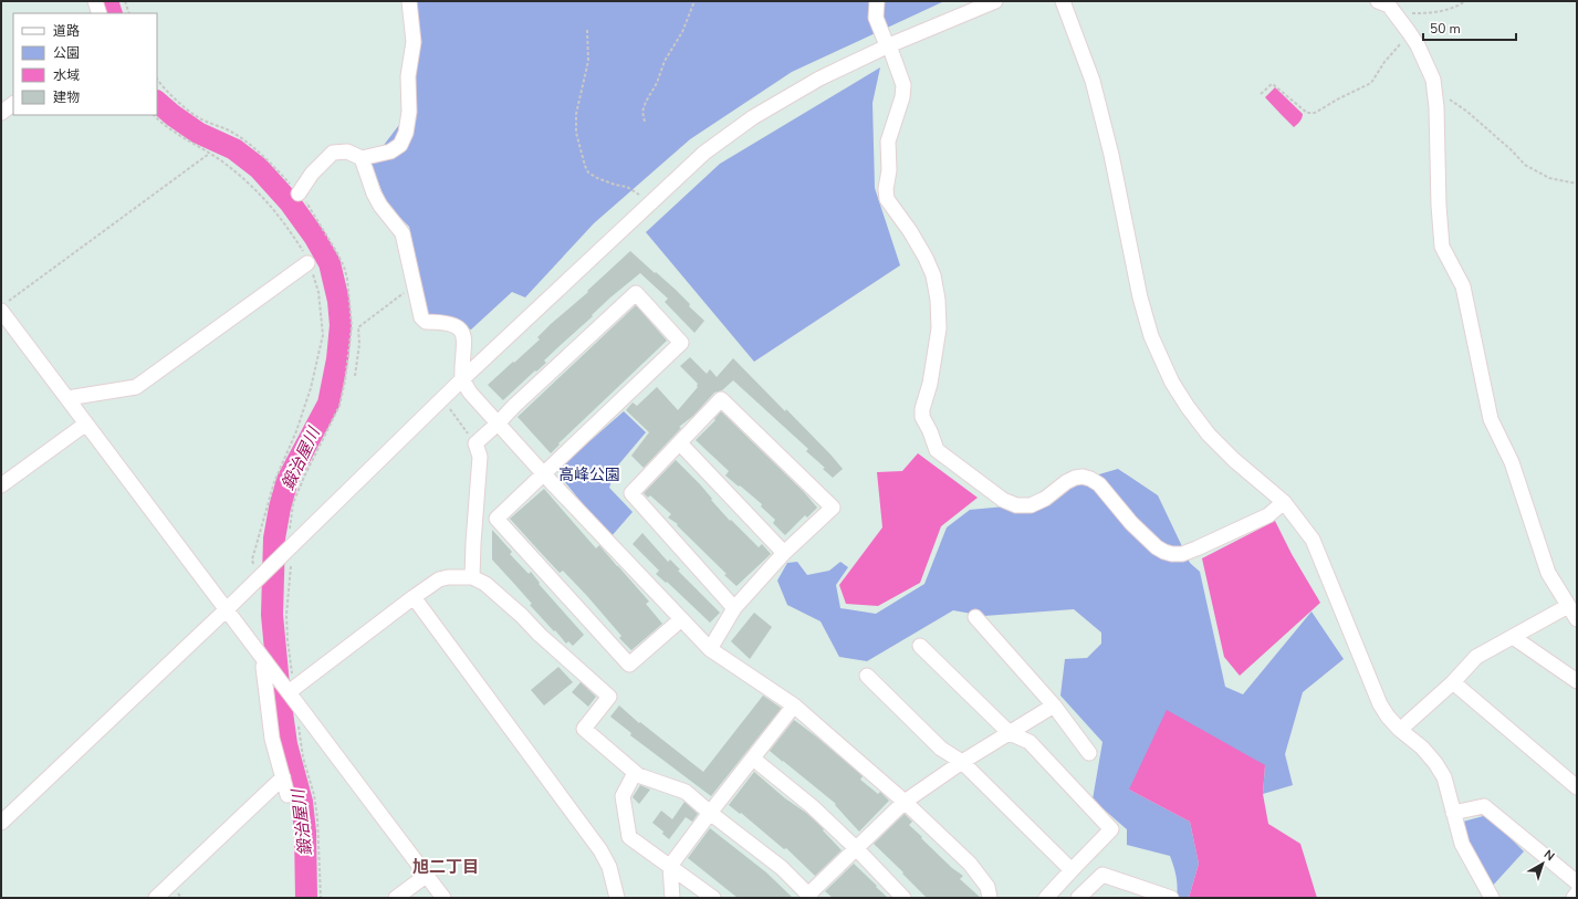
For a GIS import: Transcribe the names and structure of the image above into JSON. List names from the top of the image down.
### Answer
{
  "districts": ["旭二丁目"],
  "water": ["鍛治屋川"],
  "parks": ["高峰公園"],
  "legend": [
    "道路",
    "公園",
    "水域",
    "建物"
  ],
  "scale_bar": "50 m",
  "north": "top right"
}
